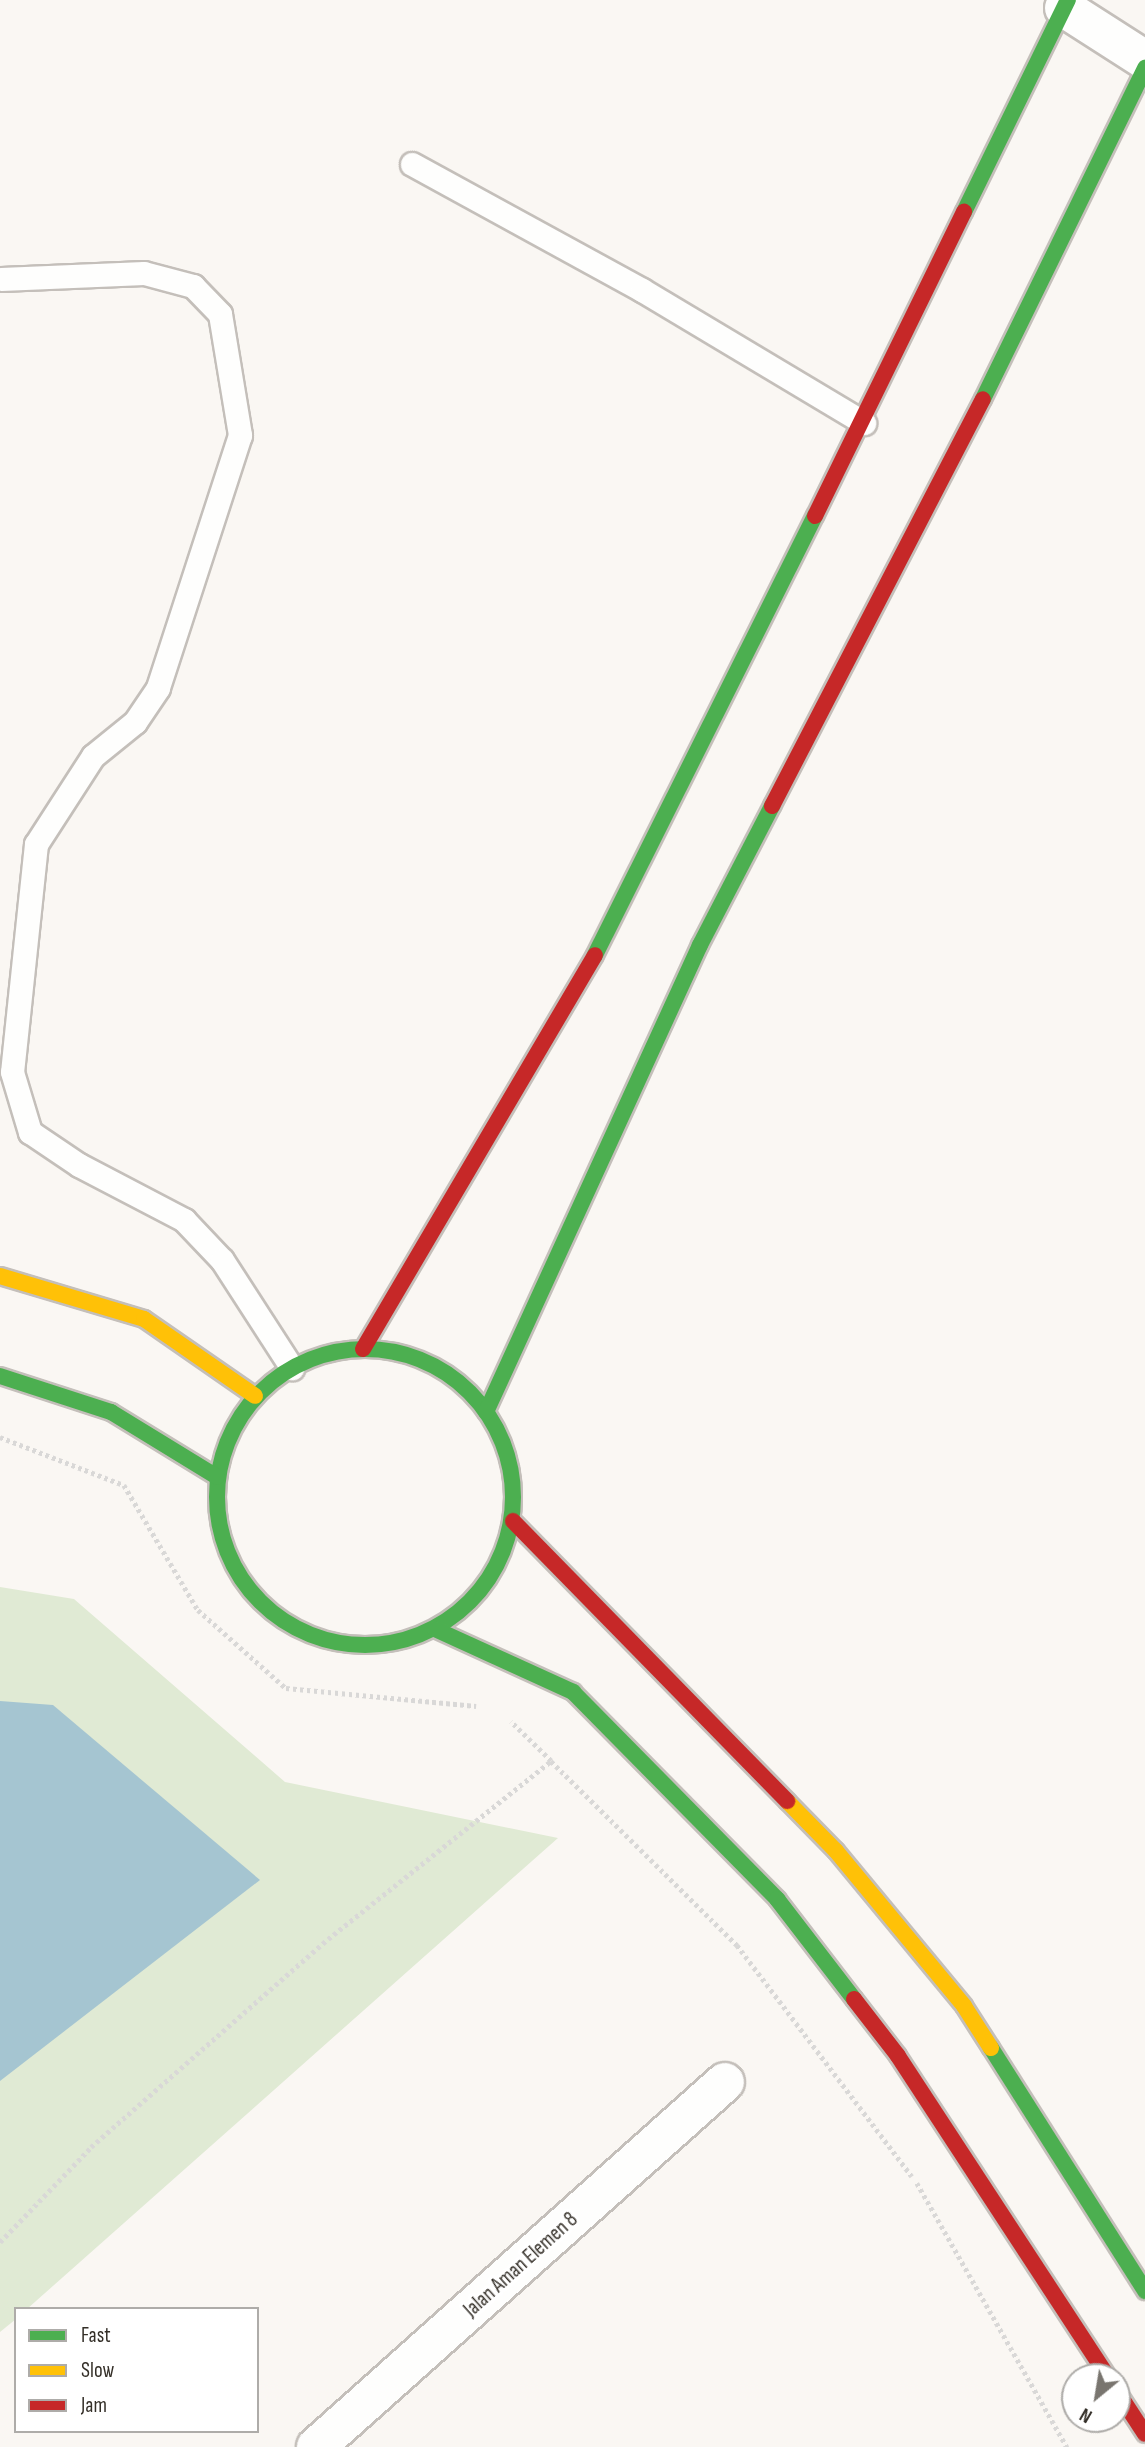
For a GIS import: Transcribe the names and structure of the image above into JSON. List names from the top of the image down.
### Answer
{
  "streets": {
    "street": ["Jalan Aman Elemen 8"]
  },
  "legend": ["Fast", "Slow", "Jam"],
  "north": "bottom left"
}
